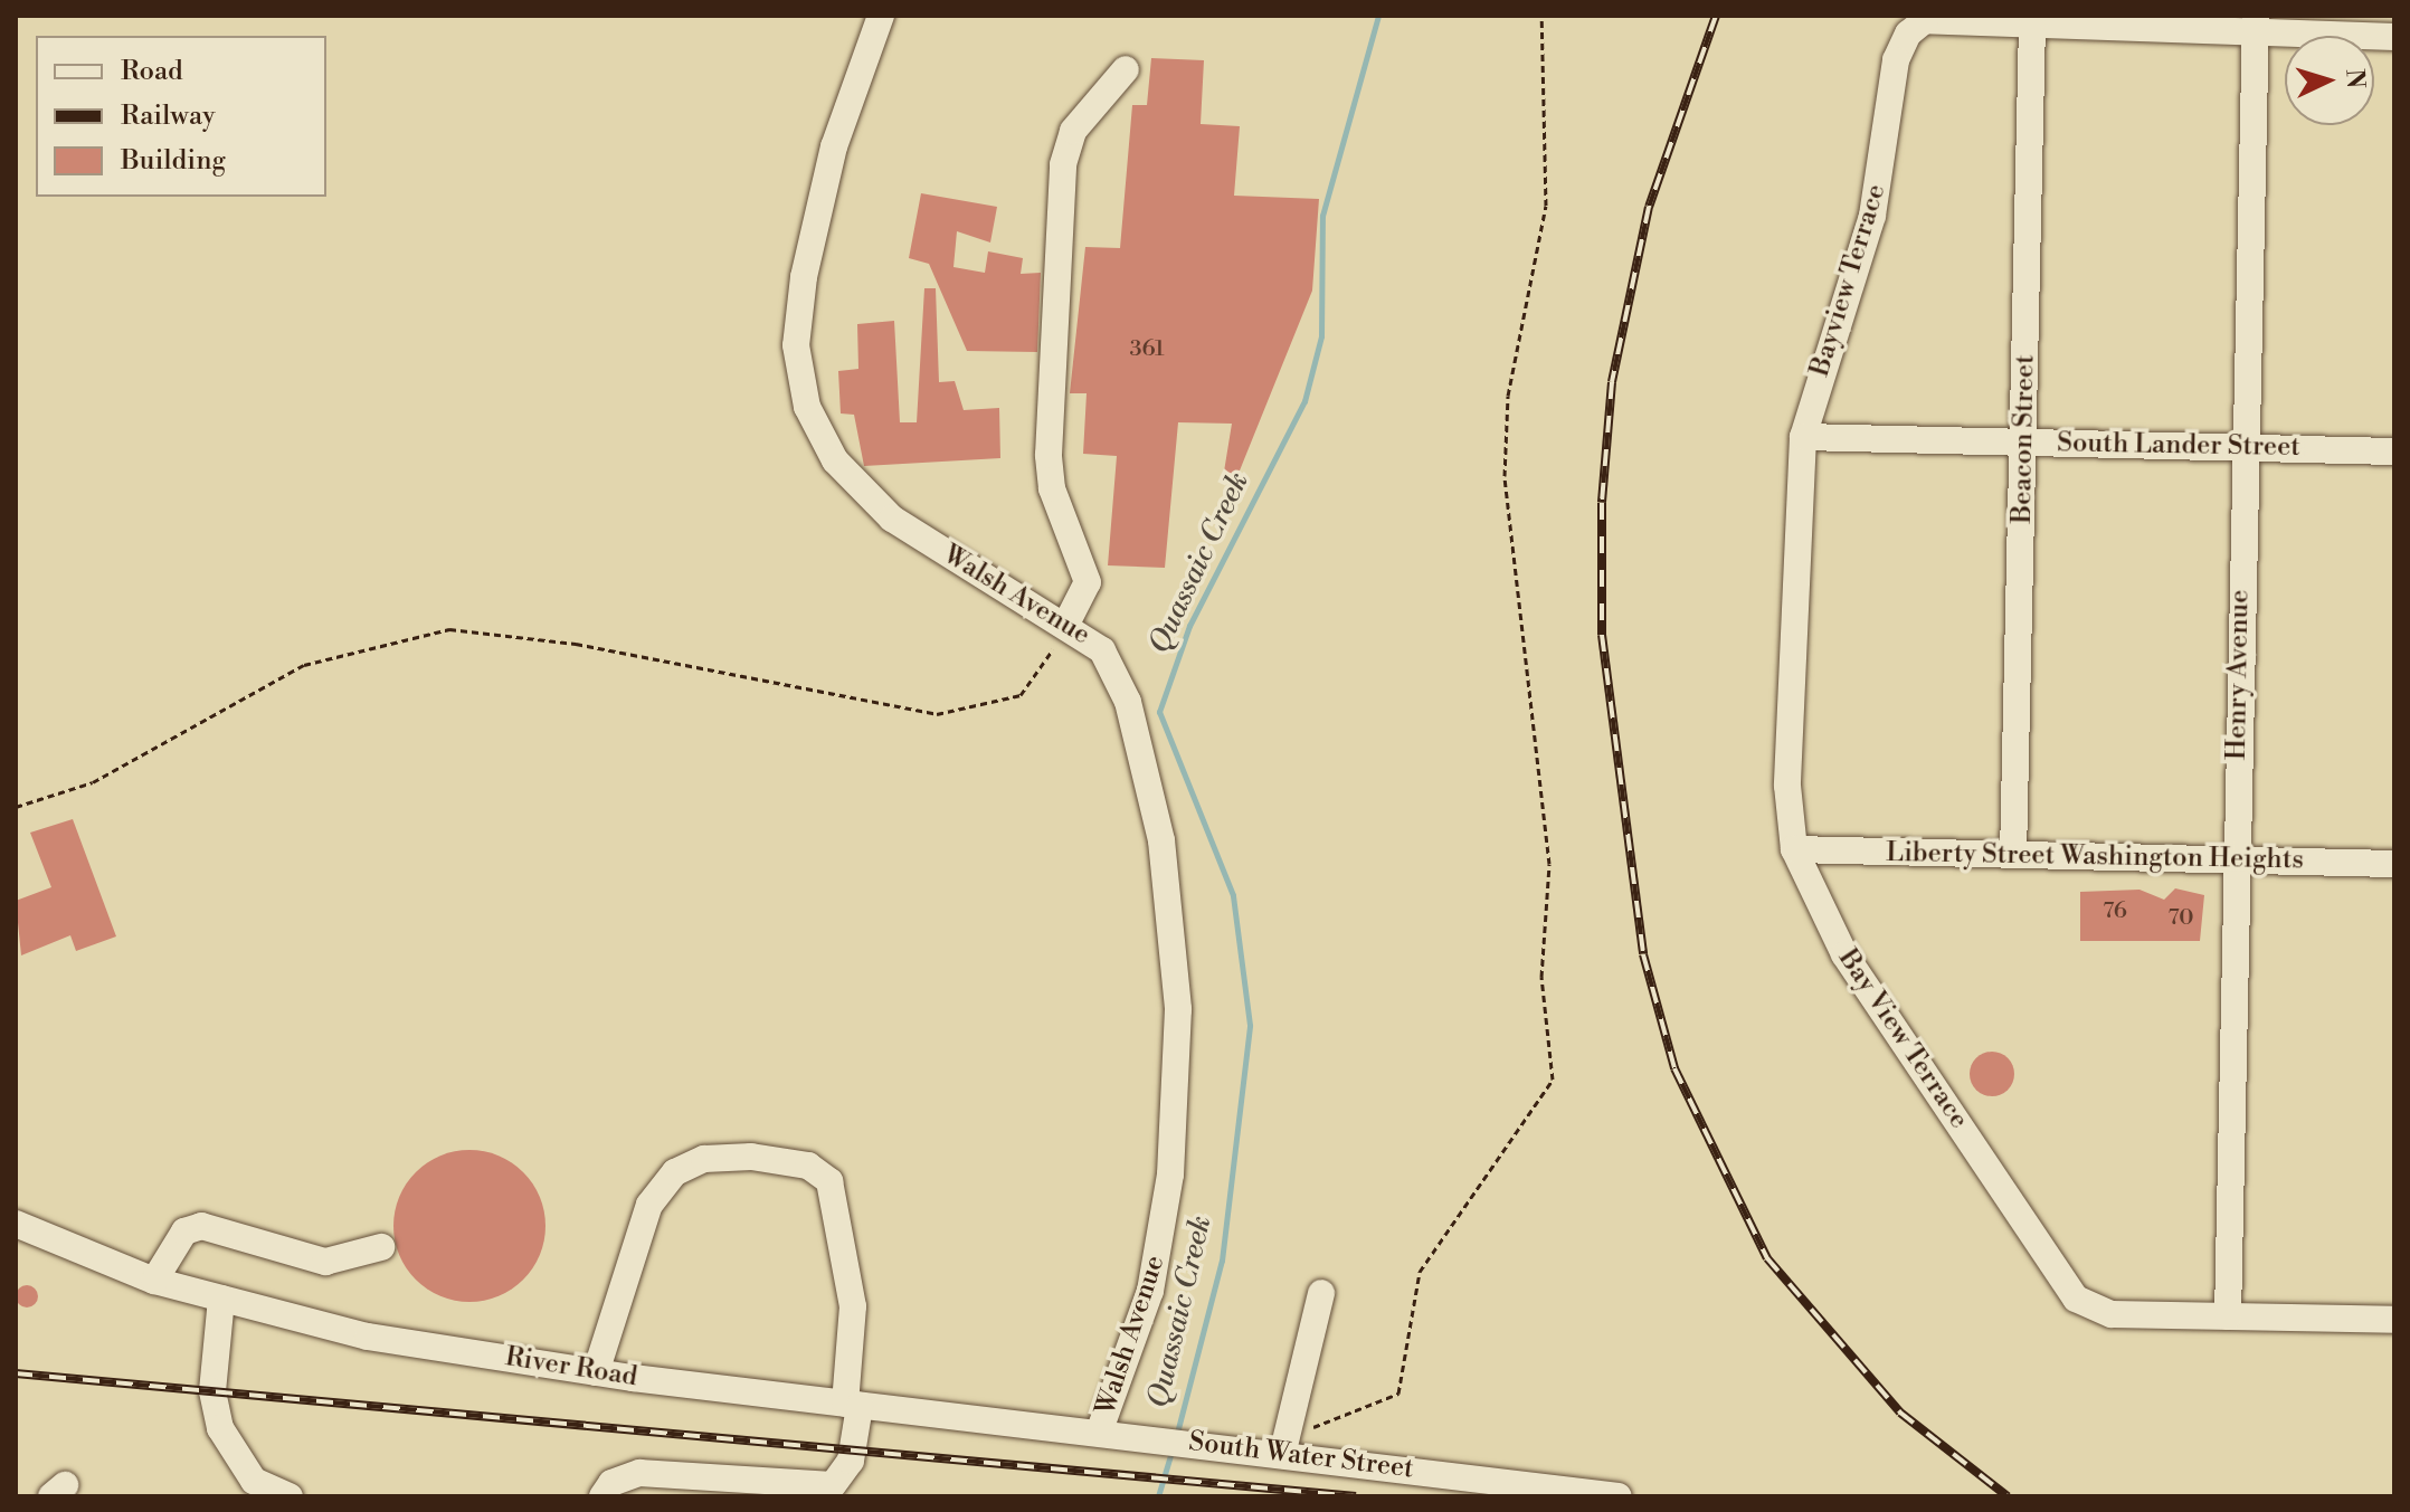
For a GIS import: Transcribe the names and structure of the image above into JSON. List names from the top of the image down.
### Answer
{
  "streets": {
    "street": [
      "Bayview Terrace",
      "Beacon Street",
      "South Lander Street",
      "Walsh Avenue",
      "Henry Avenue",
      "Liberty Street Washington Heights",
      "Bay View Terrace",
      "River Road",
      "South Water Street"
    ]
  },
  "crossings": [
    ["Bayview Terrace", "Beacon Street"],
    ["Bayview Terrace", "South Lander Street"],
    ["Bayview Terrace", "Bay View Terrace"],
    ["Beacon Street", "South Lander Street"],
    ["Beacon Street", "Liberty Street Washington Heights"],
    ["South Lander Street", "Henry Avenue"],
    ["South Lander Street", "Bay View Terrace"],
    ["Walsh Avenue", "River Road"],
    ["Henry Avenue", "Liberty Street Washington Heights"],
    ["Henry Avenue", "Bay View Terrace"],
    ["Liberty Street Washington Heights", "Bay View Terrace"],
    ["River Road", "South Water Street"]
  ],
  "water": ["Quassaic Creek"],
  "house_numbers": ["361", "76", "70"],
  "legend": ["Road", "Railway", "Building"],
  "north": "right"
}
